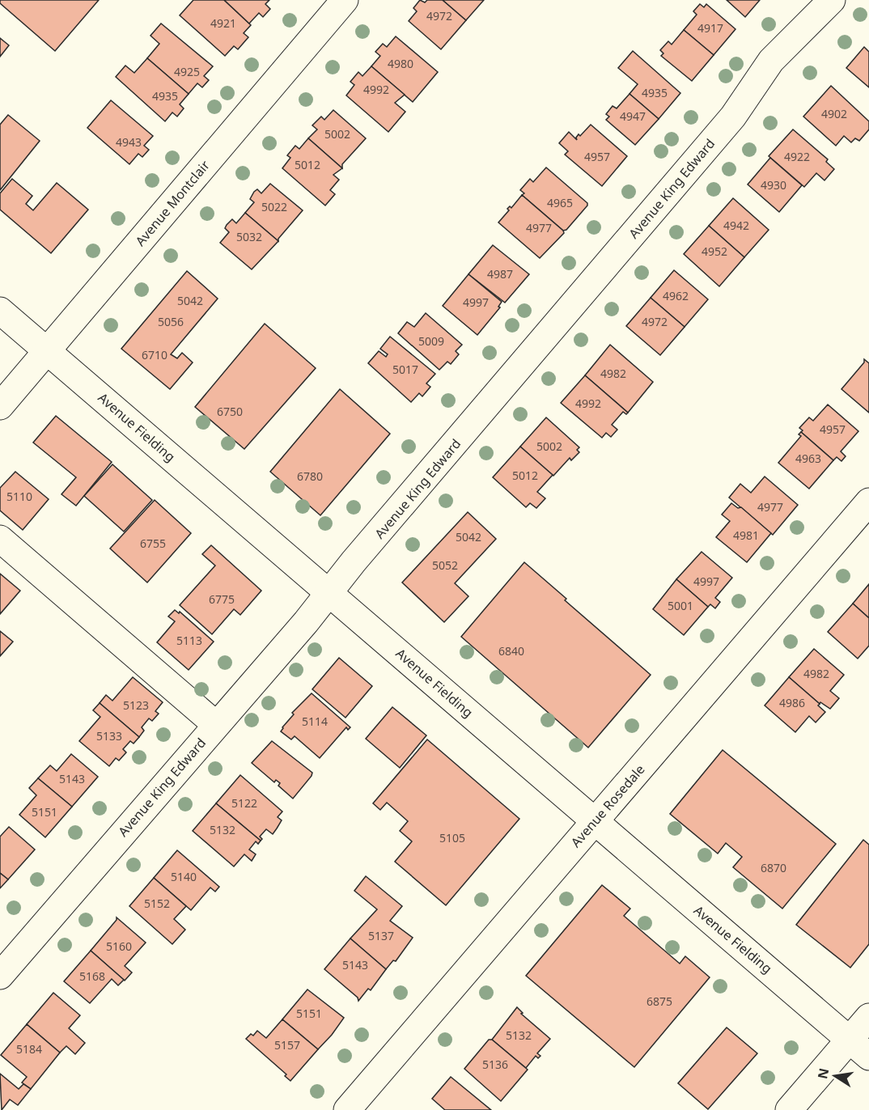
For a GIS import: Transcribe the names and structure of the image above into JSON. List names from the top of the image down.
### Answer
{
  "streets": {
    "street": [
      "Avenue King Edward",
      "Avenue Montclair",
      "Avenue Fielding",
      "Avenue Rosedale"
    ]
  },
  "crossings": [
    ["Avenue King Edward", "Avenue Fielding"],
    ["Avenue Montclair", "Avenue Fielding"],
    ["Avenue Fielding", "Avenue Rosedale"]
  ],
  "house_numbers": [
    "4972",
    "4921",
    "4917",
    "4980",
    "4925",
    "4992",
    "4935",
    "4935",
    "4902",
    "4947",
    "5002",
    "4943",
    "4957",
    "4922",
    "5012",
    "4930",
    "4965",
    "5022",
    "4942",
    "4977",
    "5032",
    "4952",
    "4987",
    "4962",
    "5042",
    "4997",
    "5056",
    "4972",
    "5009",
    "6710",
    "5017",
    "4982",
    "4992",
    "6750",
    "4957",
    "5002",
    "4963",
    "5012",
    "6780",
    "5110",
    "4977",
    "4981",
    "5042",
    "6755",
    "5052",
    "4997",
    "6775",
    "5001",
    "5113",
    "6840",
    "4982",
    "4986",
    "5123",
    "5114",
    "5133",
    "5143",
    "5122",
    "5151",
    "5132",
    "5105",
    "6870",
    "5140",
    "5152",
    "5137",
    "5160",
    "5143",
    "5168",
    "6875",
    "5151",
    "5132",
    "5157",
    "5184",
    "5136"
  ],
  "north": "left"
}
